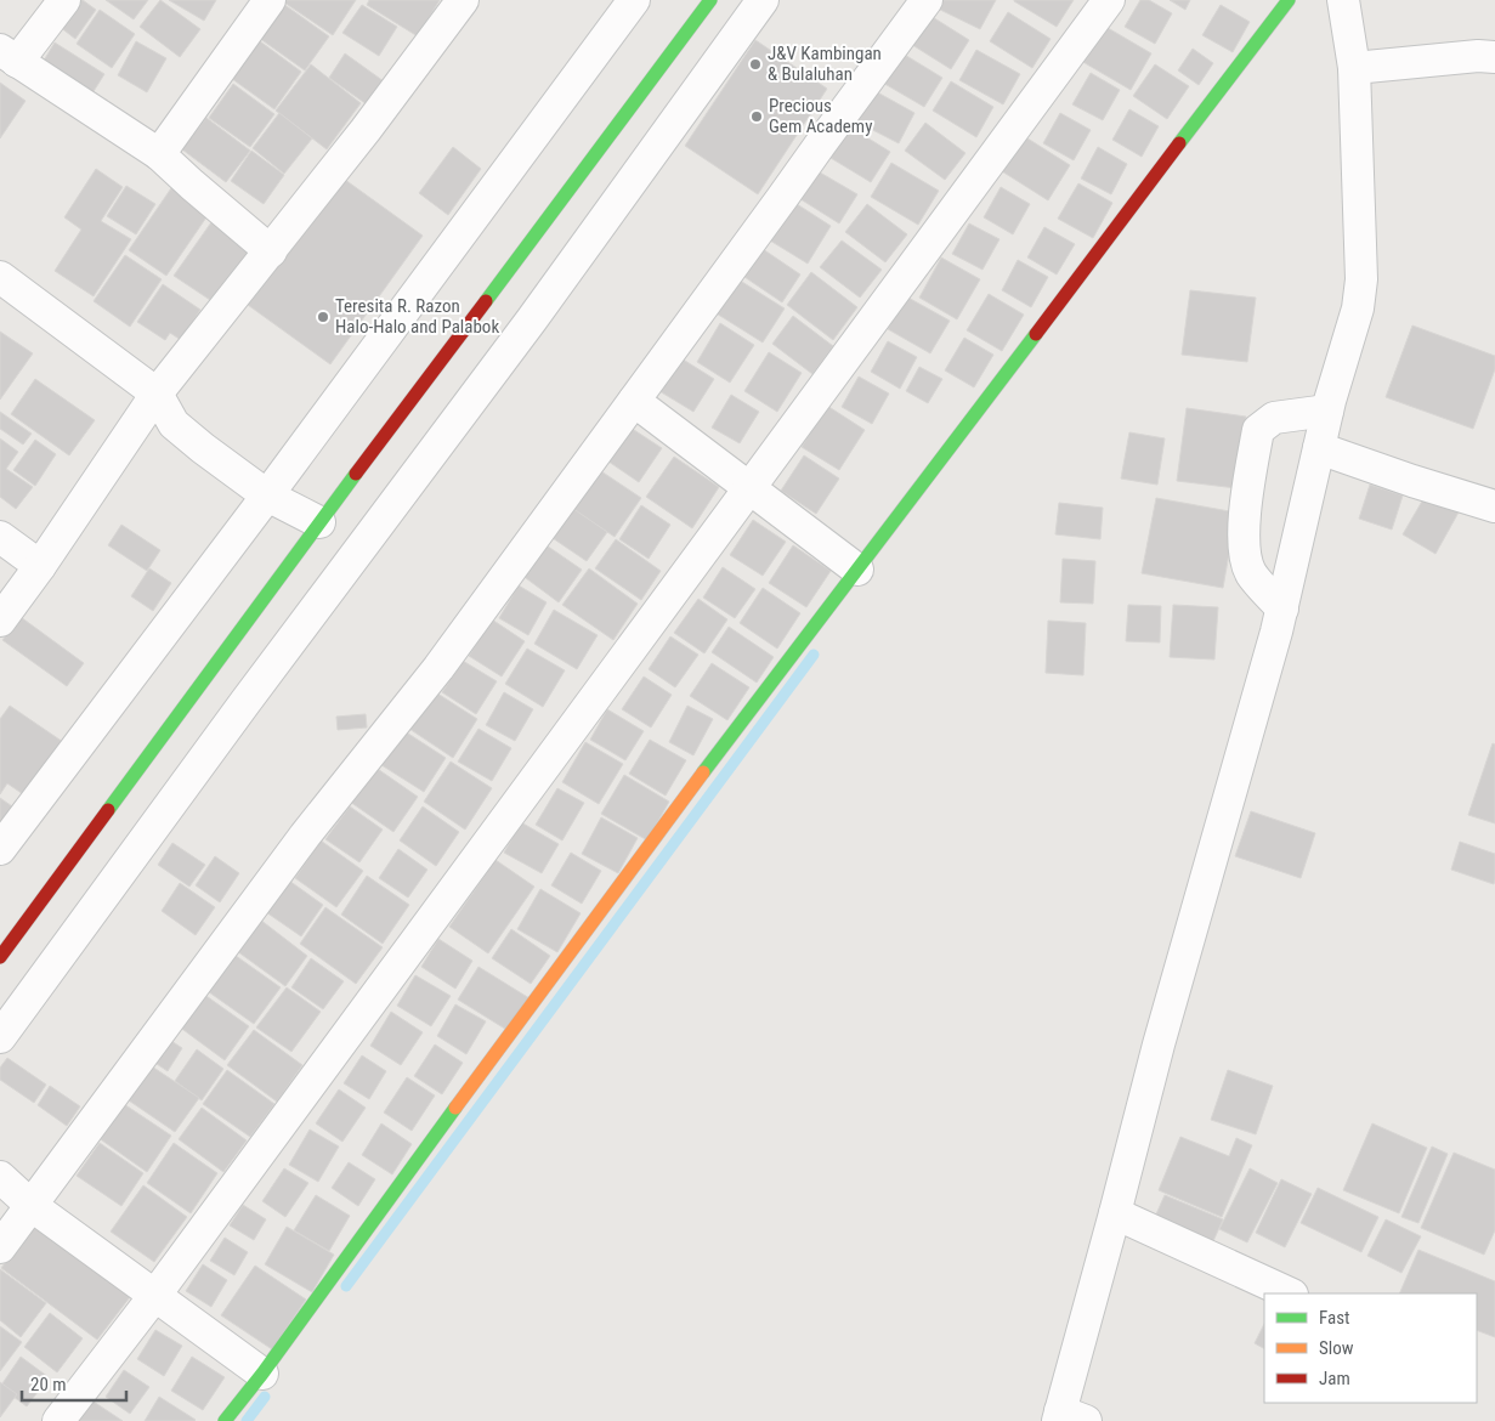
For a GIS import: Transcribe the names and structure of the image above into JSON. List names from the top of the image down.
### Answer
{
  "places": ["J&V Kambingan & Bulaluhan", "Precious Gem Academy", "Teresita R. Razon Halo-Halo and Palabok"],
  "legend": ["Fast", "Slow", "Jam"],
  "scale_bar": "20 m"
}
